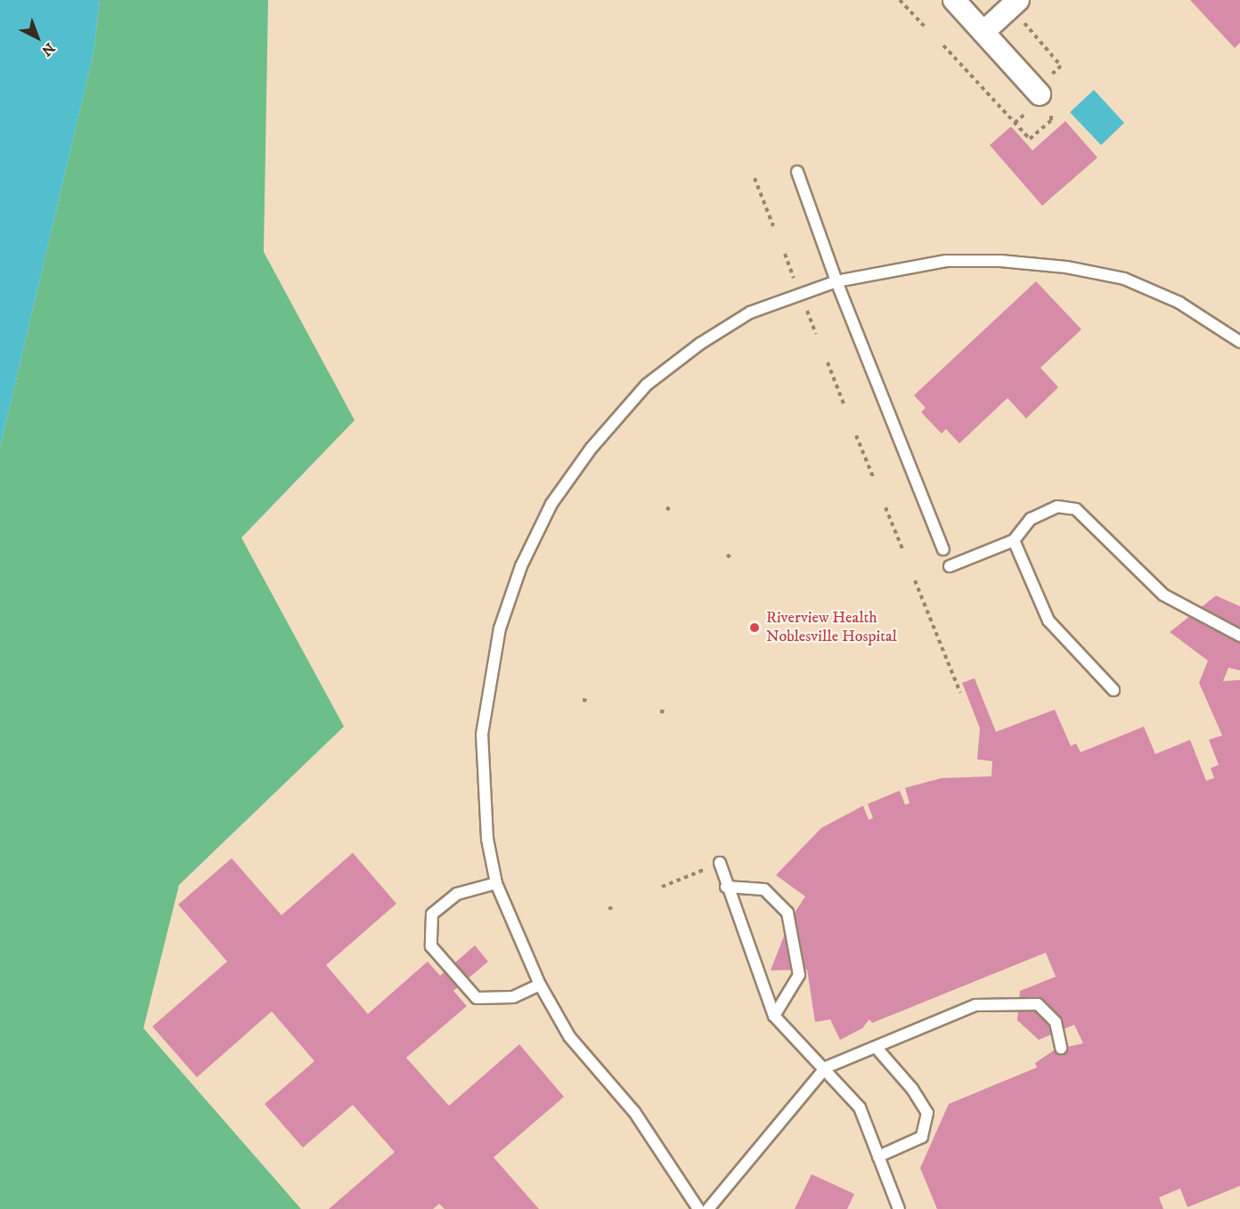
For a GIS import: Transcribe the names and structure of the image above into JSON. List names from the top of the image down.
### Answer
{
  "places": ["Riverview Health Noblesville Hospital"],
  "north": "bottom right"
}
